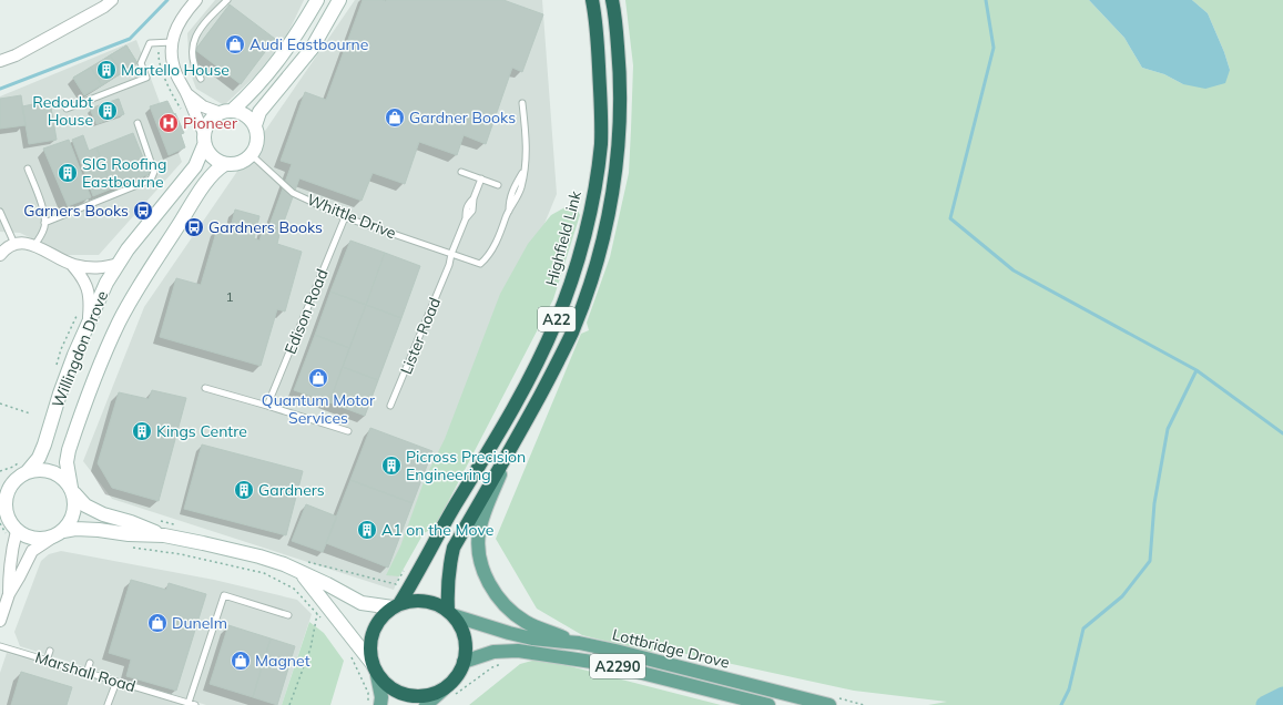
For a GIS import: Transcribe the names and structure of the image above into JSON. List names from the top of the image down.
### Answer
{
  "streets": {
    "highway": ["Highfield Link", "A22"],
    "main road": ["Lottbridge Drove", "A2290"],
    "street": ["Willingdon Drove"],
    "lane": [
      "Whittle Drive",
      "Edison Road",
      "Lister Road",
      "Marshall Road"
    ]
  },
  "crossings": [
    ["Whittle Drive", "Edison Road"],
    ["Whittle Drive", "Lister Road"],
    ["Whittle Drive", "Willingdon Drove"],
    ["Highfield Link", "A22"],
    ["Highfield Link", "Lottbridge Drove"],
    ["A22", "Lottbridge Drove"]
  ],
  "places": {
    "shop": [
      "Audi Eastbourne",
      "Gardner Books",
      "Quantum Motor Services",
      "Dunelm",
      "Magnet"
    ],
    "building": [
      "Martello House",
      "Redoubt House",
      "SIG Roofing Eastbourne",
      "Kings Centre",
      "Picross Precision Engineering",
      "Gardners",
      "A1 on the Move"
    ],
    "hospital": ["Pioneer"],
    "bus stop": ["Garners Books", "Gardners Books"]
  },
  "house_numbers": ["1"]
}
